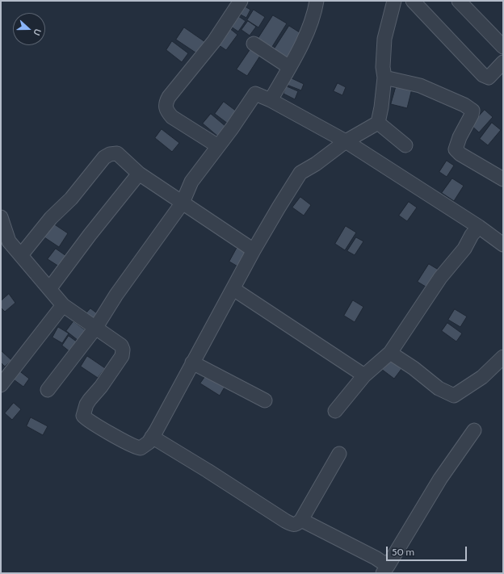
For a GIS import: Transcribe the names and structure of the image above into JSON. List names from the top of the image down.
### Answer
{
  "scale_bar": "50 m",
  "north": "right"
}
